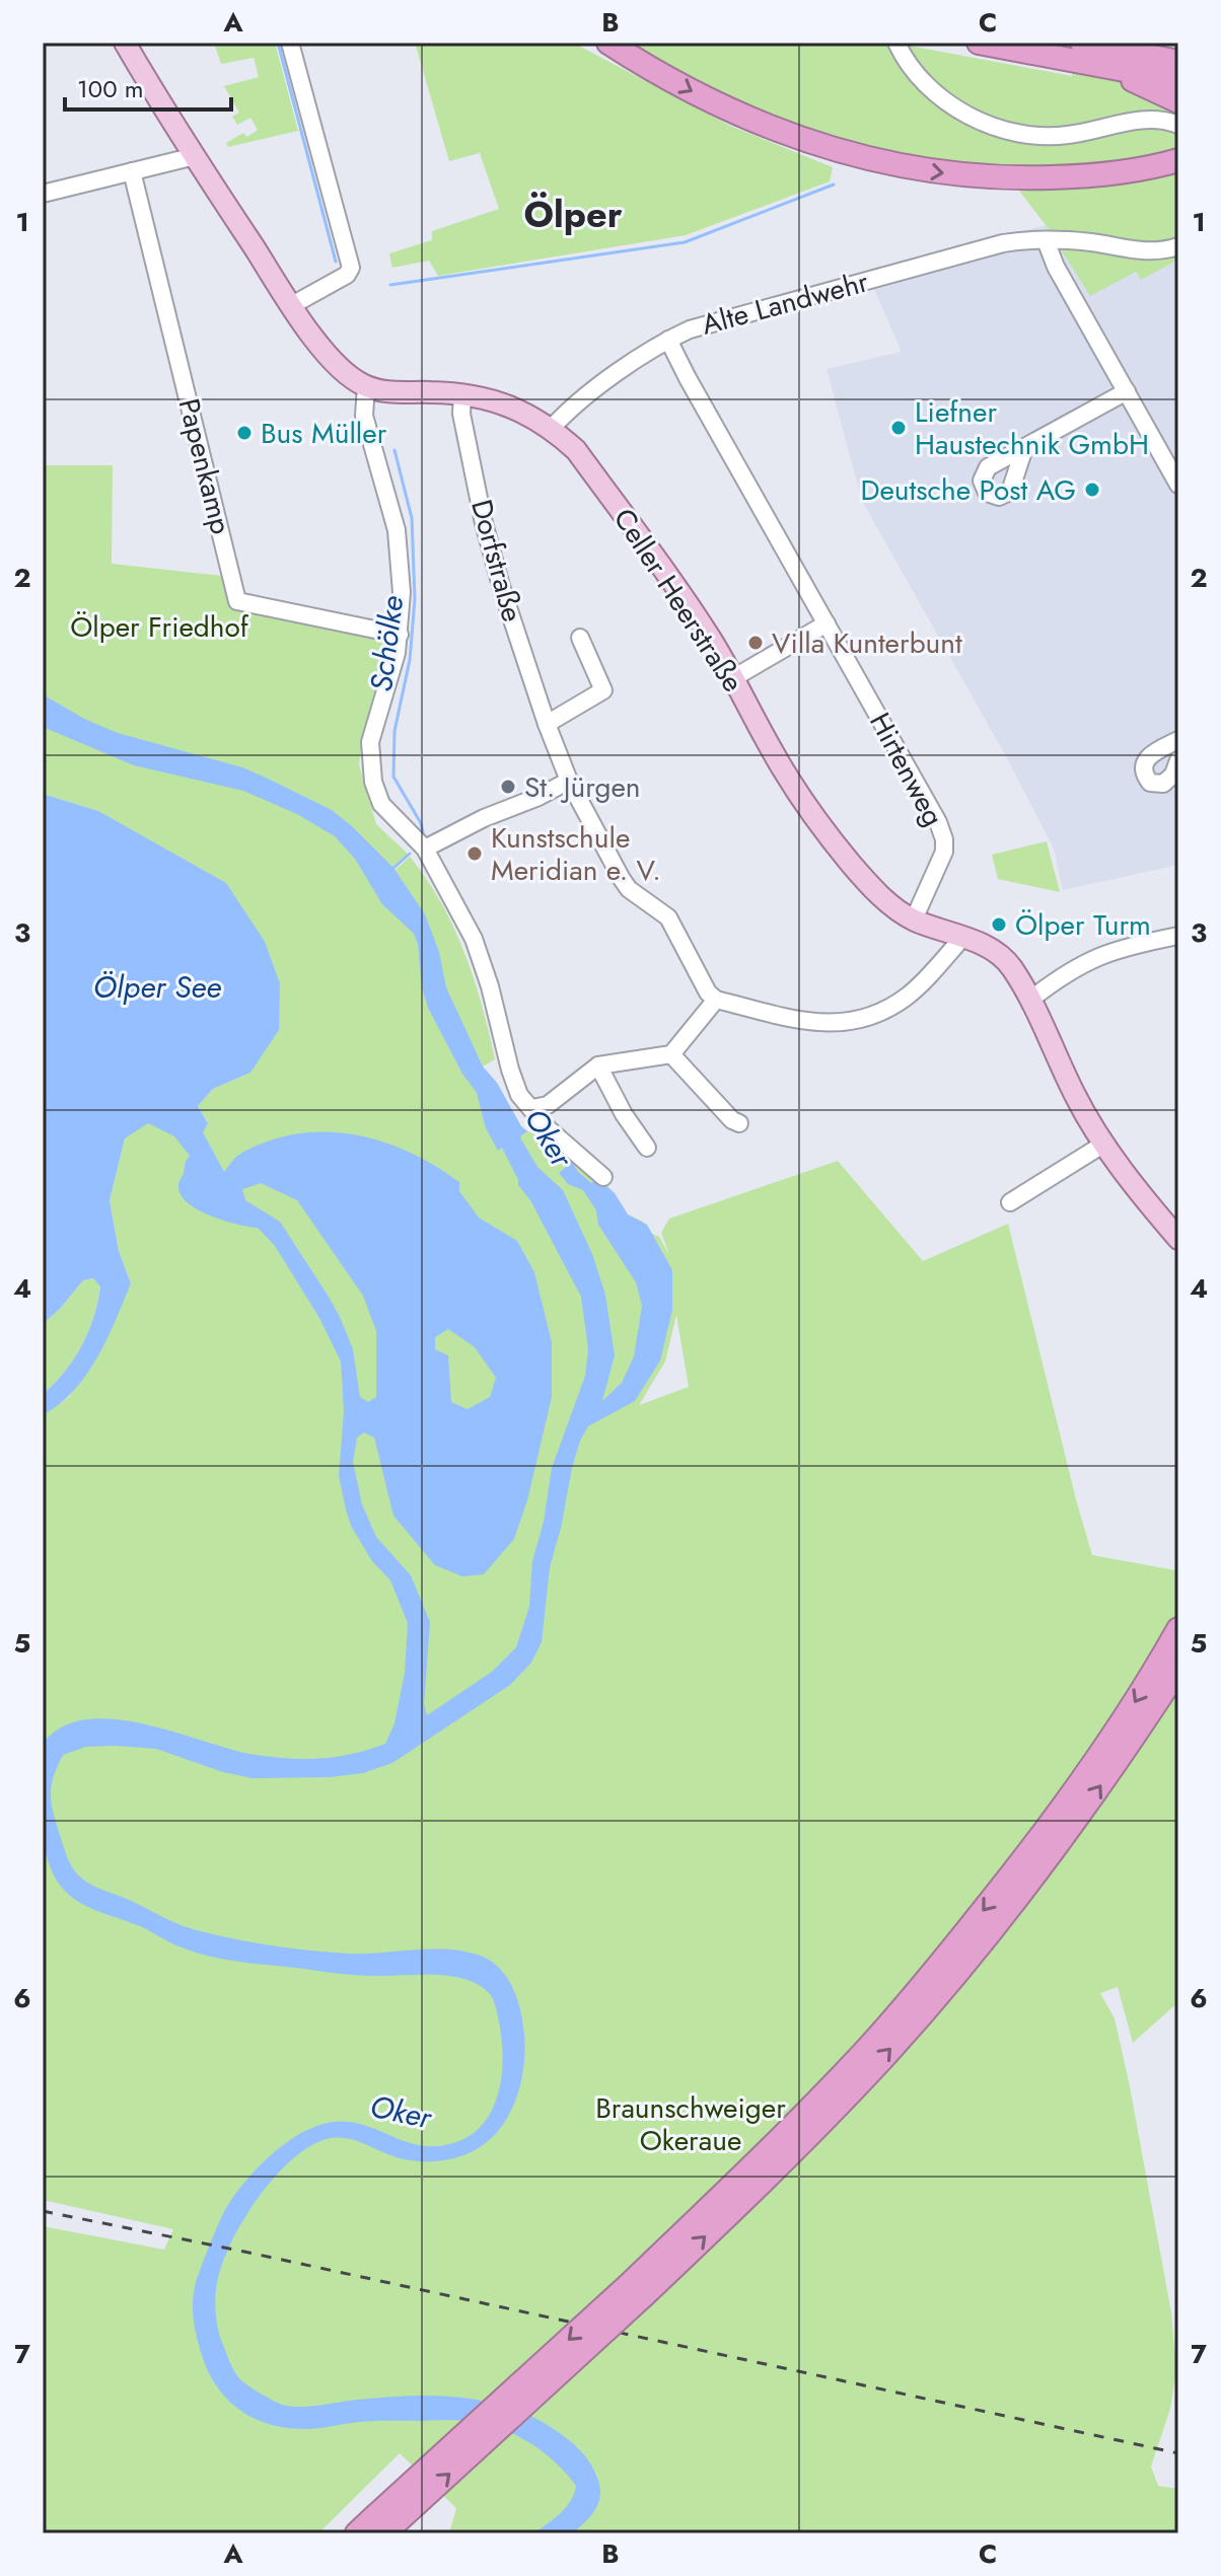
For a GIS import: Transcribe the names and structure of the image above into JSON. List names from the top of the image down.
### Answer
{
  "streets": {
    "main road": ["Celler Heerstraße"],
    "street": [
      "Alte Landwehr",
      "Papenkamp",
      "Dorfstraße",
      "Hirtenweg"
    ]
  },
  "crossings": [
    ["Alte Landwehr", "Celler Heerstraße"],
    ["Alte Landwehr", "Hirtenweg"],
    ["Dorfstraße", "Celler Heerstraße"],
    ["Celler Heerstraße", "Hirtenweg"]
  ],
  "districts": ["Ölper"],
  "water": ["Schölke", "Ölper See", "Oker"],
  "parks": ["Ölper Friedhof", "Braunschweiger Okeraue"],
  "places": [
    "Liefner Haustechnik GmbH",
    "Bus Müller",
    "Deutsche Post AG",
    "Villa Kunterbunt",
    "St. Jürgen",
    "Kunstschule Meridian e. V.",
    "Ölper Turm"
  ],
  "scale_bar": "100 m",
  "grid": {
    "columns": ["A", "B", "C"],
    "rows": [
      "1",
      "2",
      "3",
      "4",
      "5",
      "6",
      "7"
    ]
  }
}
